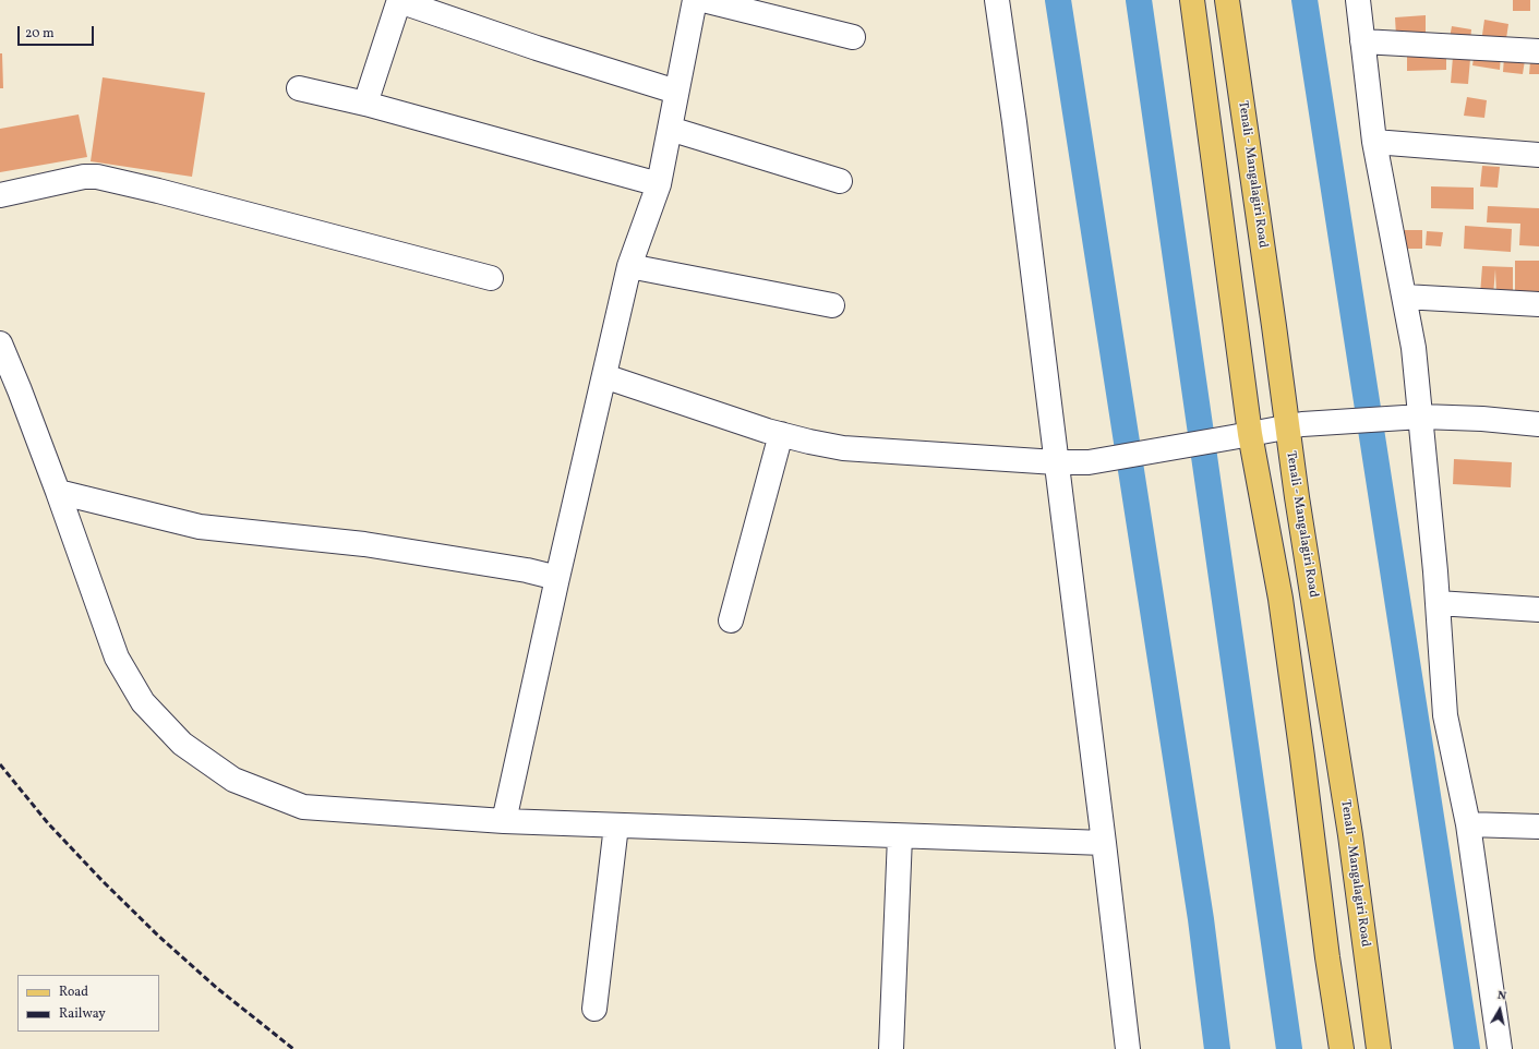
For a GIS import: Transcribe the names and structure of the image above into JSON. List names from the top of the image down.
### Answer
{
  "streets": {
    "main road": ["Tenali - Mangalagiri Road"]
  },
  "legend": ["Road", "Railway"],
  "scale_bar": "20 m",
  "north": "top"
}
